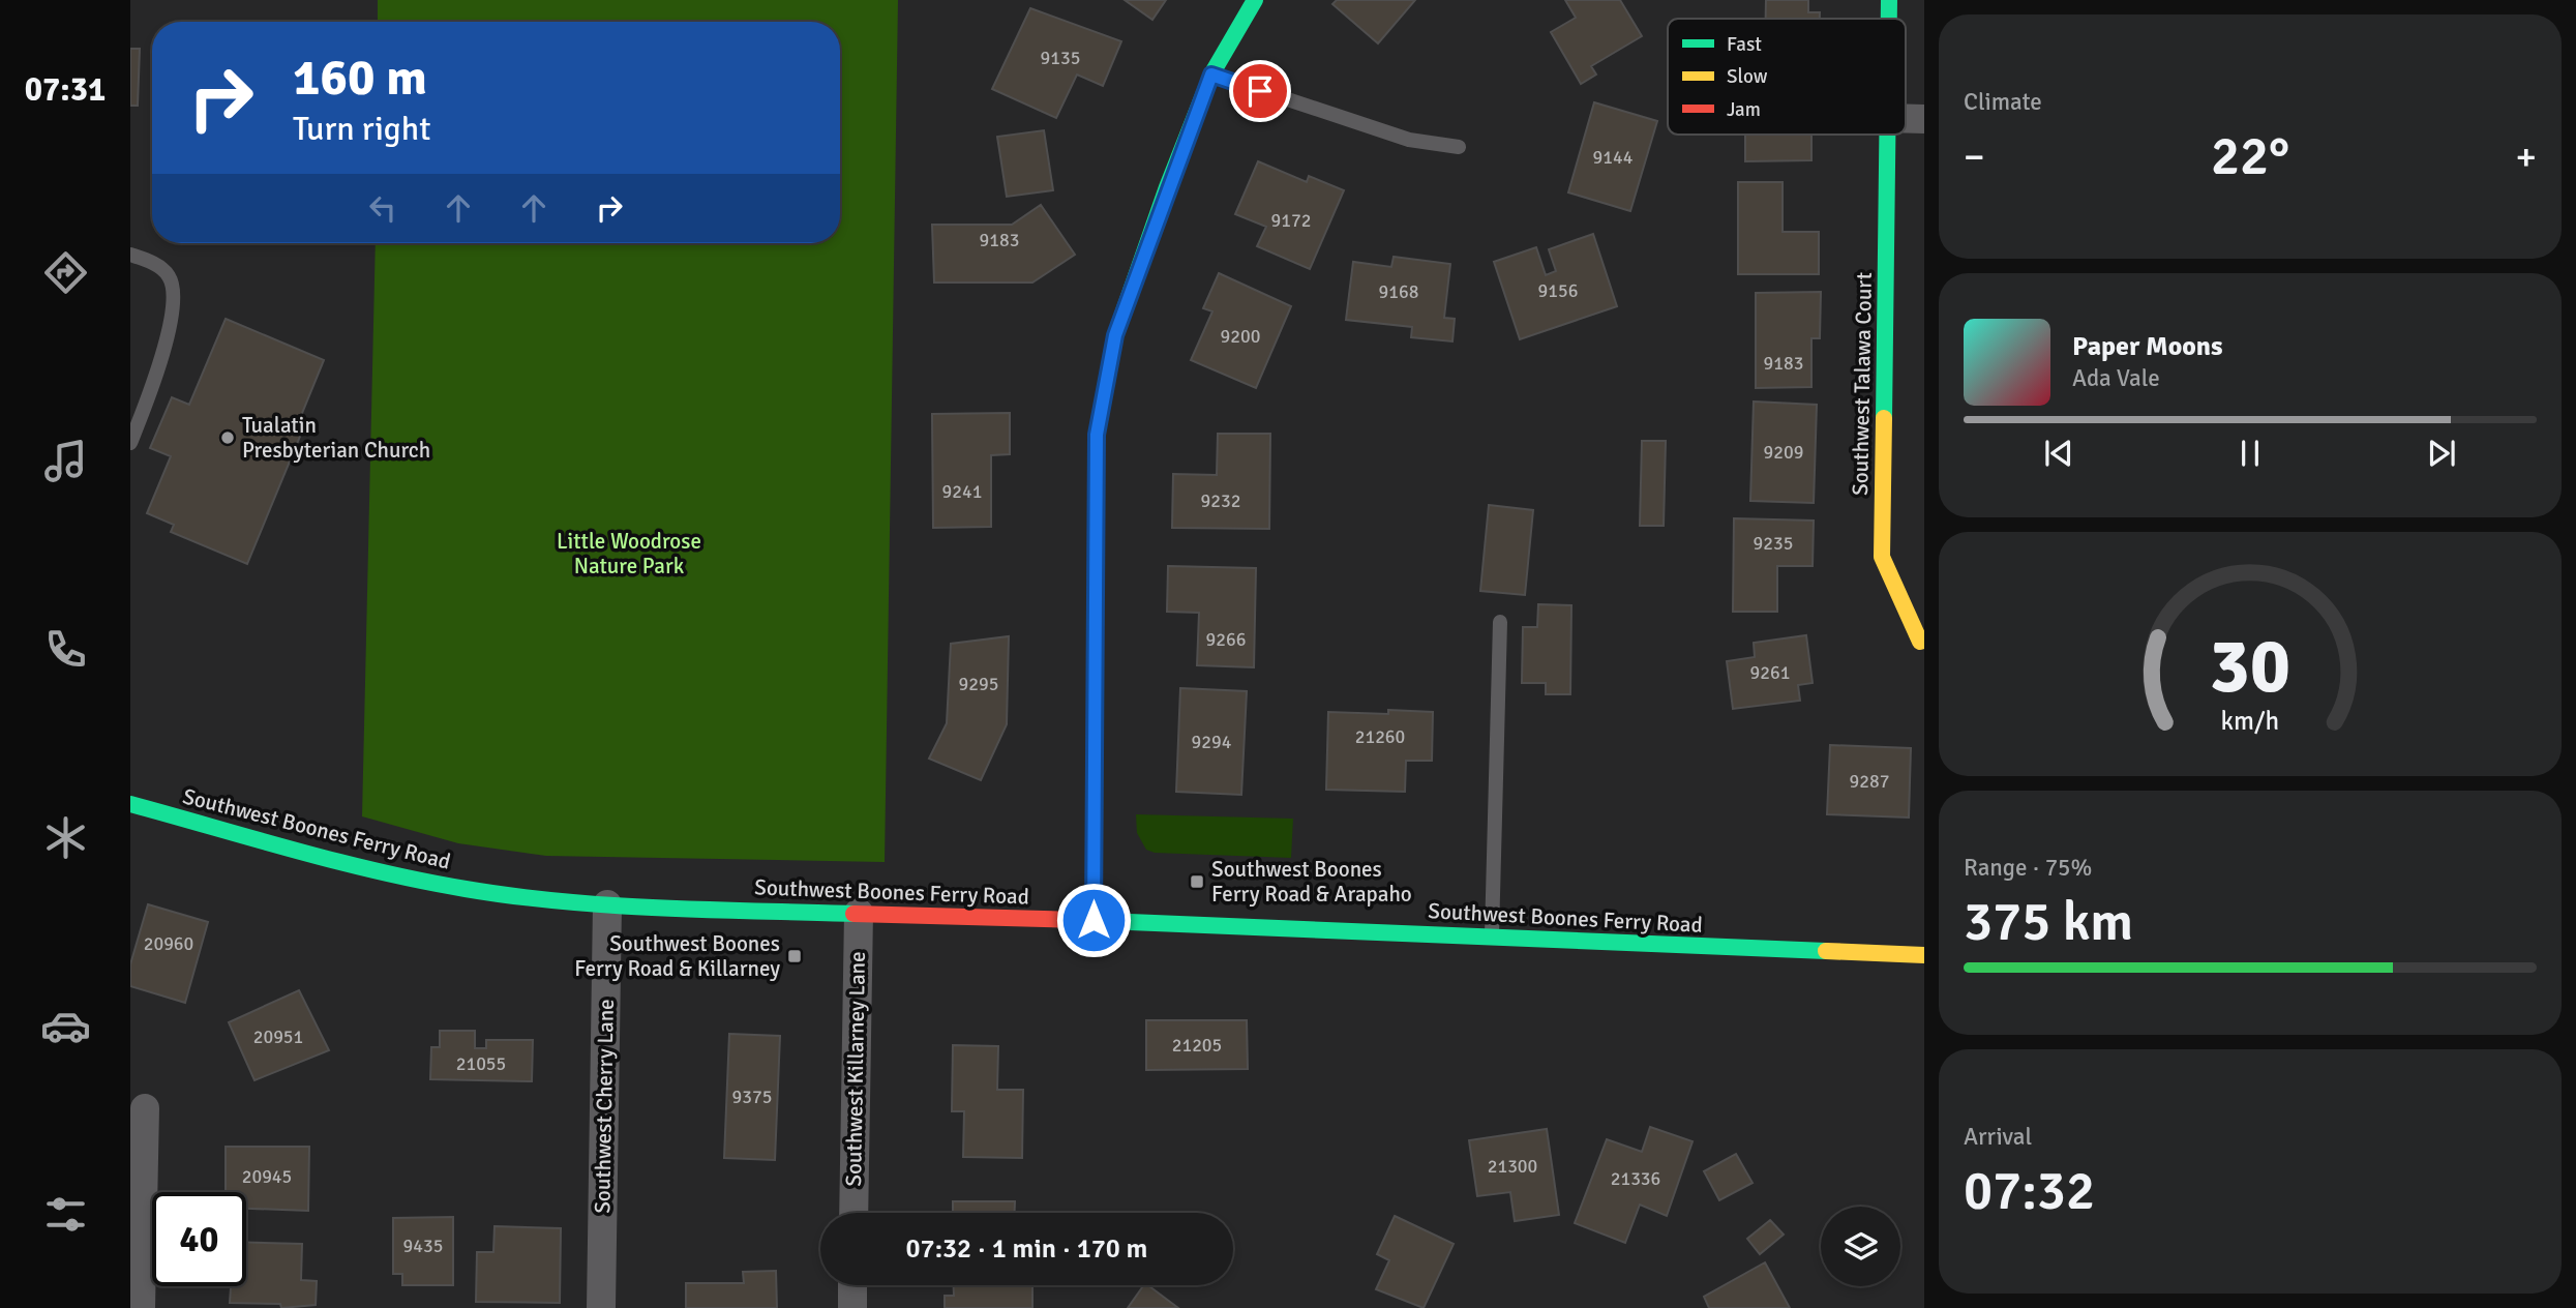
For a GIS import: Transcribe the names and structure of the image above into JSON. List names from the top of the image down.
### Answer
{
  "streets": {
    "main road": ["Southwest Talawa Court", "Southwest Boones Ferry Road"],
    "street": ["Southwest Killarney Lane", "Southwest Cherry Lane"]
  },
  "crossings": [
    ["Southwest Boones Ferry Road", "Southwest Killarney Lane"],
    ["Southwest Boones Ferry Road", "Southwest Cherry Lane"]
  ],
  "parks": ["Little Woodrose Nature Park"],
  "places": {
    "other": ["Tualatin Presbyterian Church"],
    "transit": ["Southwest Boones Ferry Road & Arapaho", "Southwest Boones Ferry Road & Killarney"]
  },
  "house_numbers": [
    "9135",
    "9144",
    "9172",
    "9183",
    "9156",
    "9168",
    "9200",
    "9183",
    "9209",
    "9241",
    "9232",
    "9235",
    "9266",
    "9261",
    "9295",
    "21260",
    "9294",
    "9287",
    "20960",
    "20951",
    "21205",
    "21055",
    "9375",
    "21300",
    "20945",
    "21336",
    "9435"
  ],
  "legend": ["Fast", "Slow", "Jam"],
  "page": {
    "tabs": "07:31",
    "tile": [
      "Climate",
      ["Range · 75%", "375 km"],
      ["Arrival", "07:32"]
    ],
    "turn": ["160 m", "Turn right"],
    "heat": ["−", "22°", "+"],
    "song": ["Paper Moons", "Ada Vale"],
    "limit": "40",
    "trip": "07:32 · 1 min · 170 m",
    "gauge": ["30", "km/h"]
  }
}
